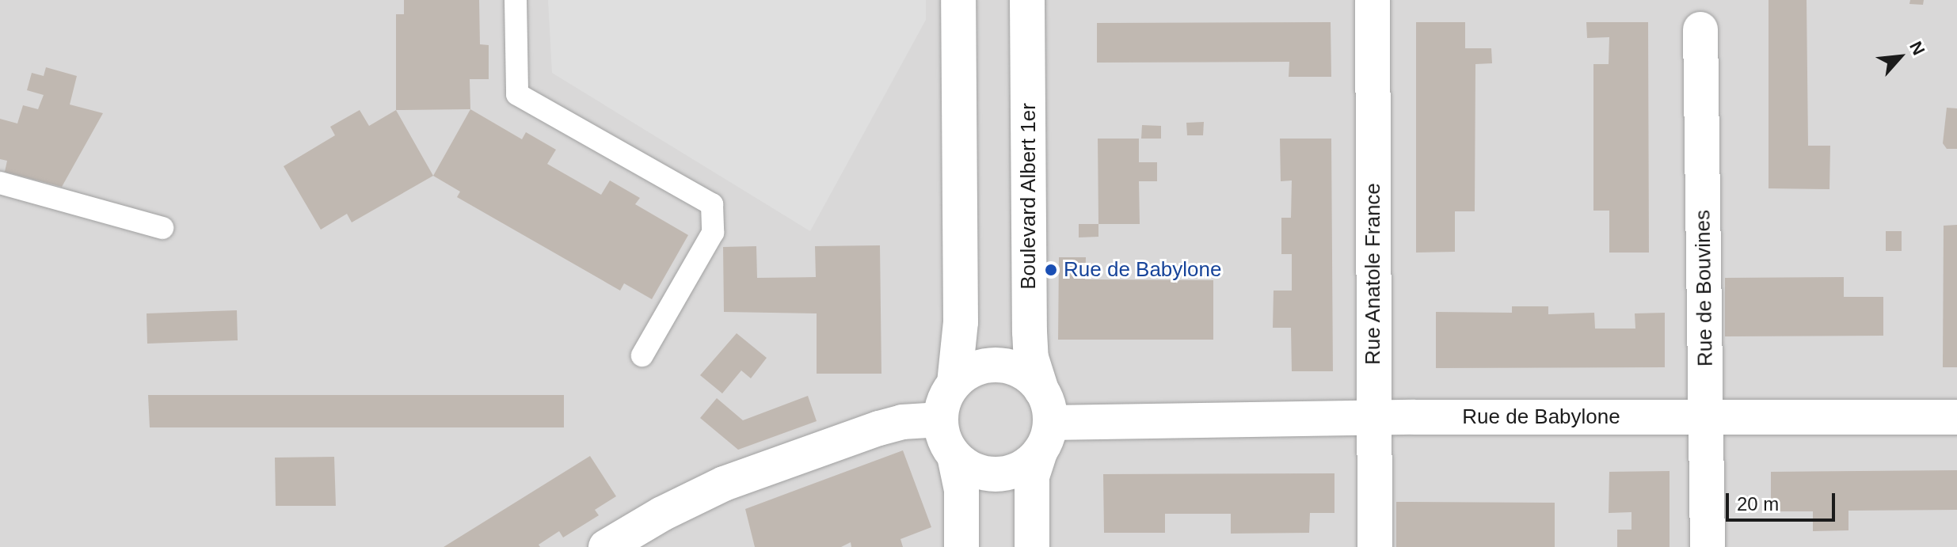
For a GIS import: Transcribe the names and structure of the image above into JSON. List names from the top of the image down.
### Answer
{
  "streets": {
    "street": [
      "Boulevard Albert 1er",
      "Rue Anatole France",
      "Rue de Bouvines",
      "Rue de Babylone"
    ]
  },
  "crossings": [
    ["Boulevard Albert 1er", "Rue de Babylone"],
    ["Rue Anatole France", "Rue de Babylone"],
    ["Rue de Bouvines", "Rue de Babylone"]
  ],
  "places": ["Rue de Babylone"],
  "scale_bar": "20 m",
  "north": "top right"
}
